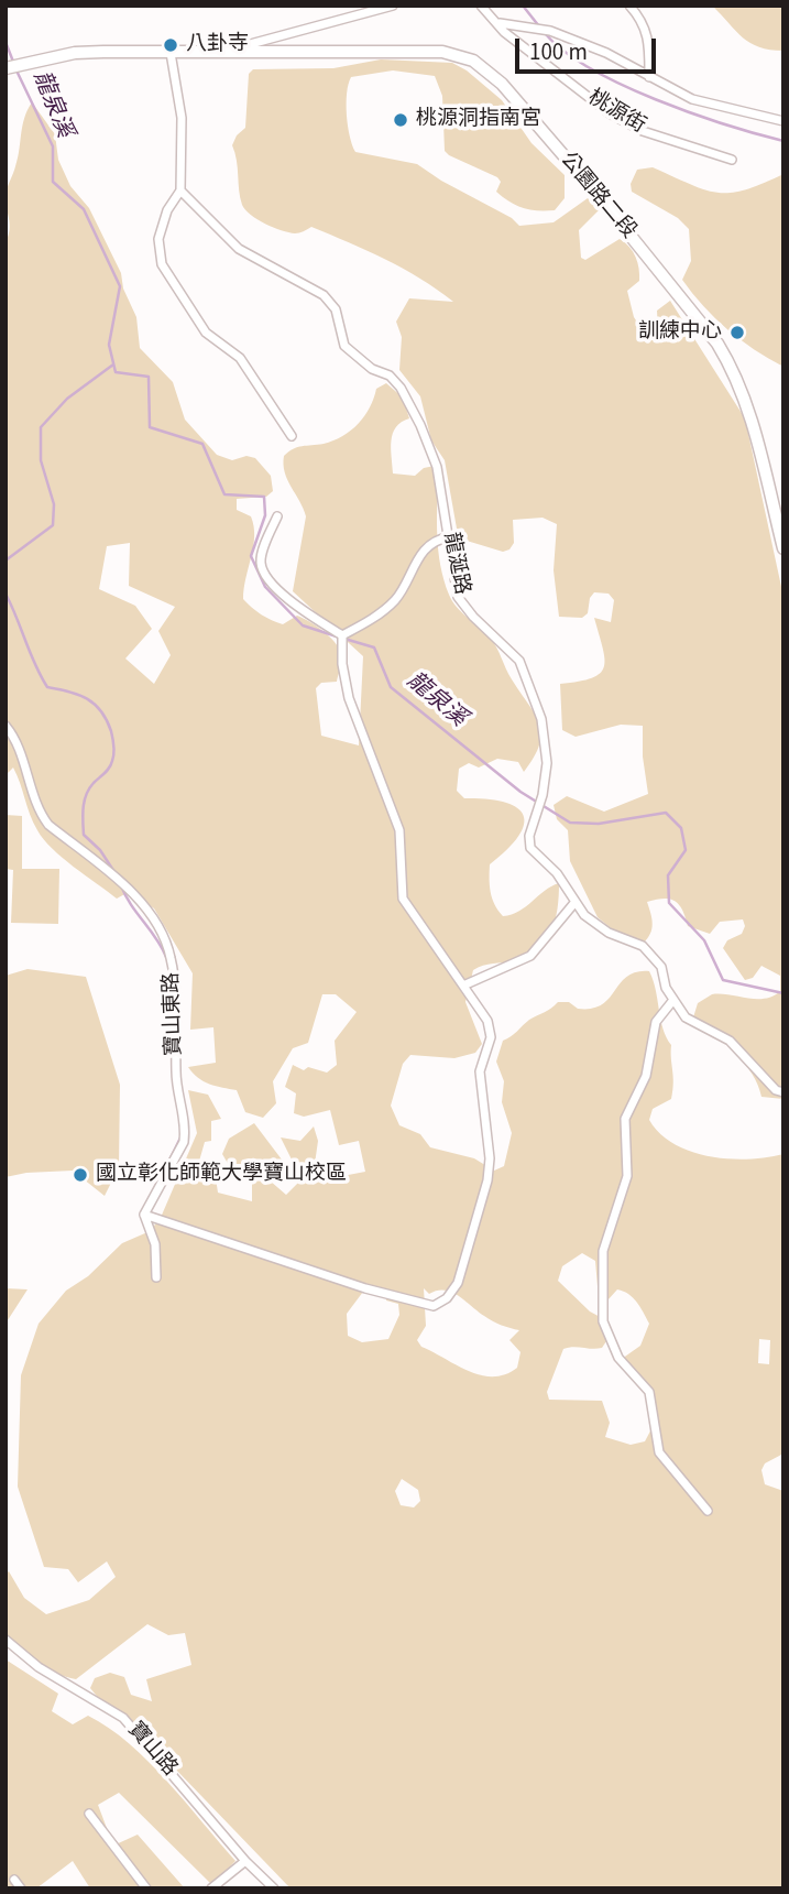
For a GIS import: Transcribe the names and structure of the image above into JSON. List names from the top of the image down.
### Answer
{
  "streets": {
    "main road": ["公園路二段"],
    "street": [
      "桃源街",
      "龍涎路",
      "寶山東路",
      "寶山路"
    ]
  },
  "water": ["龍泉溪"],
  "places": [
    "八卦寺",
    "桃源洞指南宮",
    "訓練中心",
    "國立彰化師範大學寶山校區"
  ],
  "scale_bar": "100 m"
}
